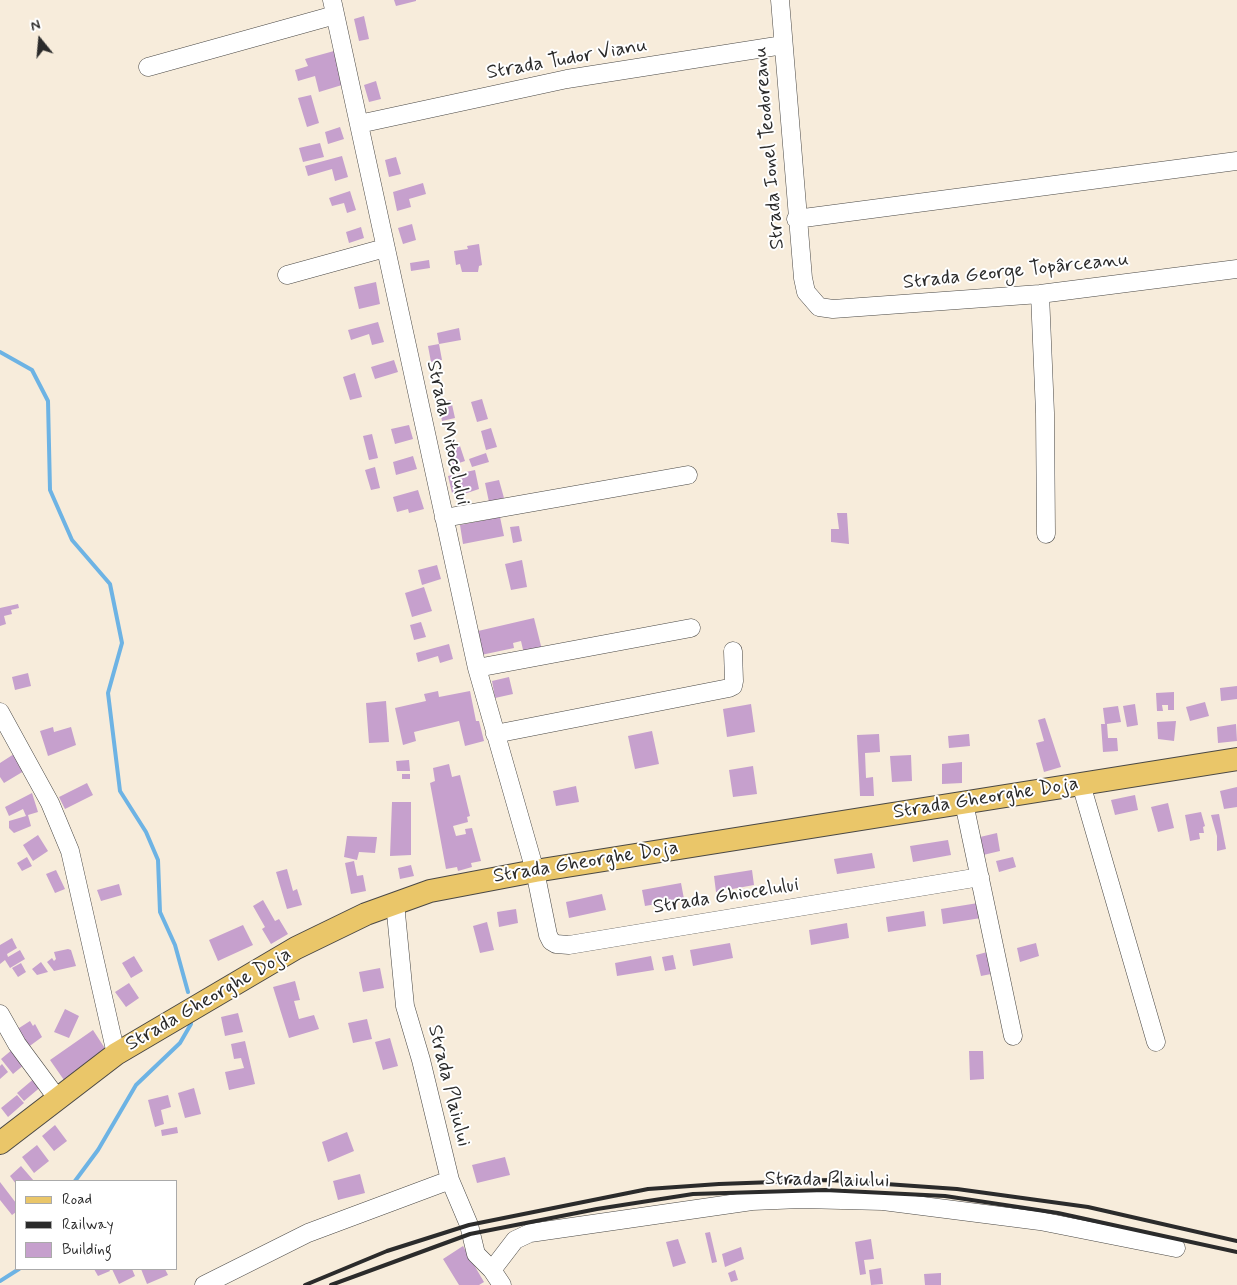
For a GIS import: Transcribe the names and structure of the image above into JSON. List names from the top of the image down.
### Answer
{
  "streets": {
    "main road": ["Strada Gheorghe Doja"],
    "street": [
      "Strada Tudor Vianu",
      "Strada Ionel Teodoreanu",
      "Strada George Topârceanu",
      "Strada Mitocelului",
      "Strada Ghiocelului",
      "Strada Plaiului"
    ]
  },
  "crossings": [
    ["Strada Tudor Vianu", "Strada Ionel Teodoreanu"],
    ["Strada Tudor Vianu", "Strada Mitocelului"],
    ["Strada Ionel Teodoreanu", "Strada George Topârceanu"],
    ["Strada Mitocelului", "Strada Gheorghe Doja"],
    ["Strada Mitocelului", "Strada Ghiocelului"],
    ["Strada Gheorghe Doja", "Strada Ghiocelului"],
    ["Strada Gheorghe Doja", "Strada Plaiului"]
  ],
  "legend": ["Road", "Railway", "Building"],
  "north": "top"
}
